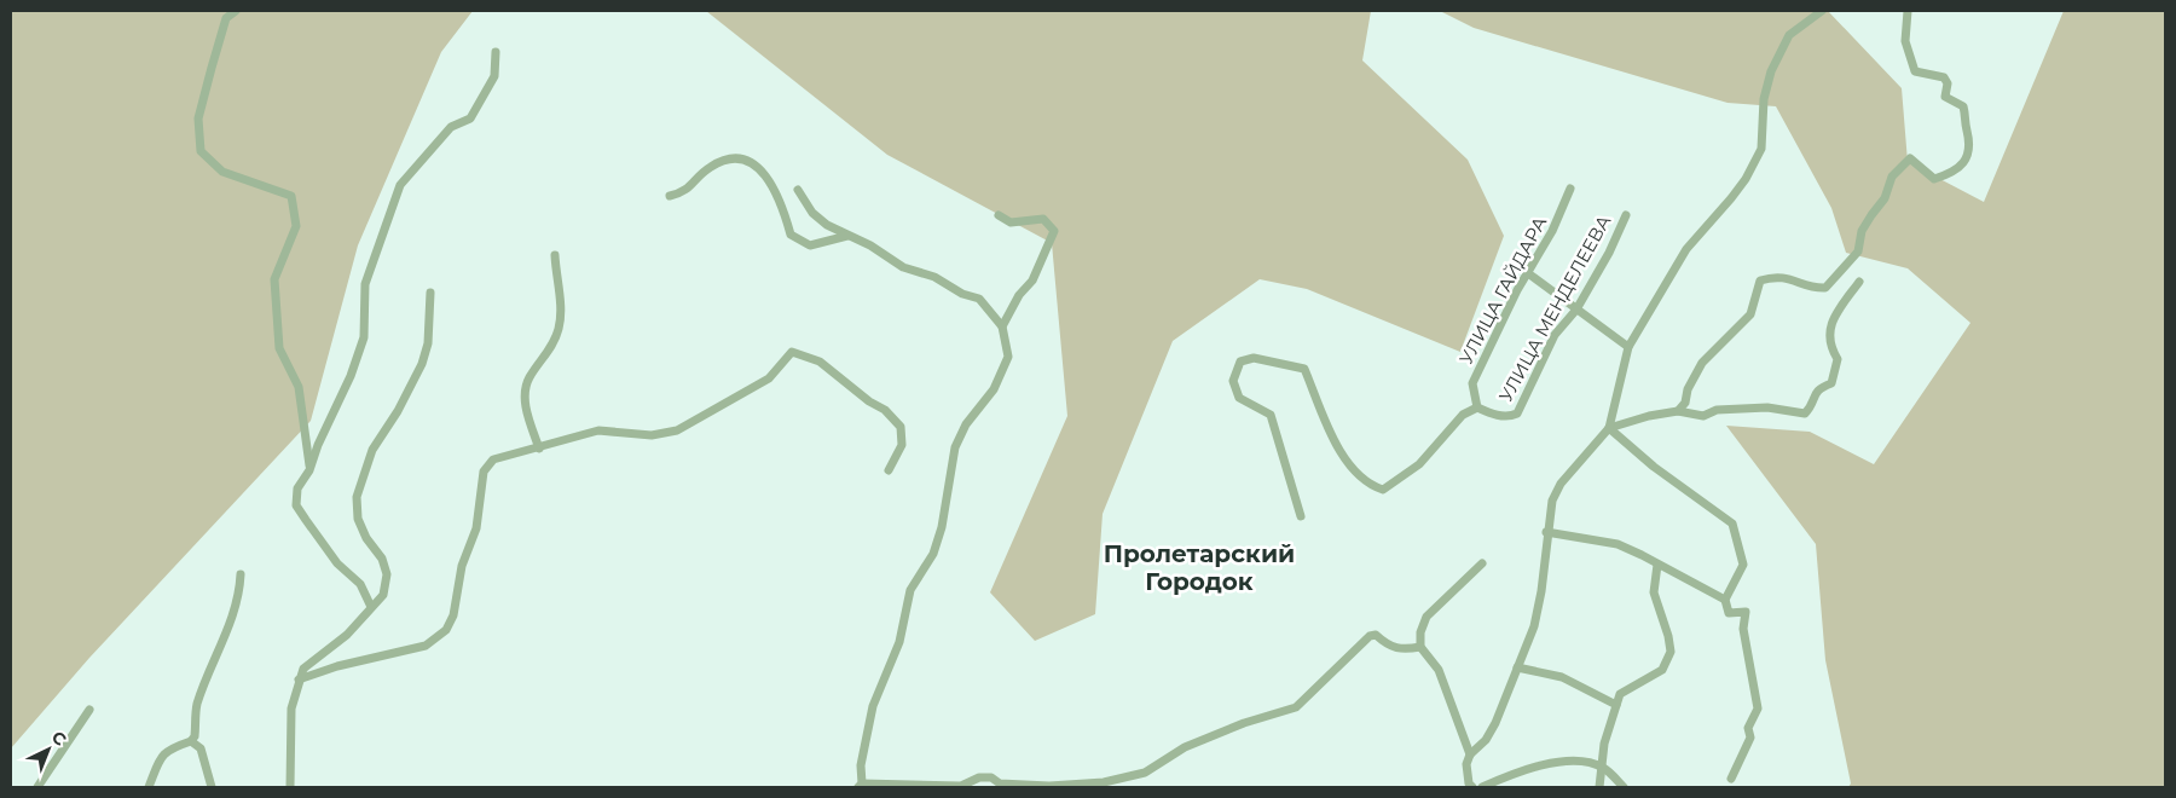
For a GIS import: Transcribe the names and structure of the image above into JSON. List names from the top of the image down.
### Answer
{
  "streets": {
    "street": ["УЛИЦА ГАЙДАРА", "УЛИЦА МЕНДЕЛЕЕВА"]
  },
  "crossings": [
    ["УЛИЦА ГАЙДАРА", "УЛИЦА МЕНДЕЛЕЕВА"]
  ],
  "districts": ["Пролетарский Городок"],
  "north": "top right"
}
